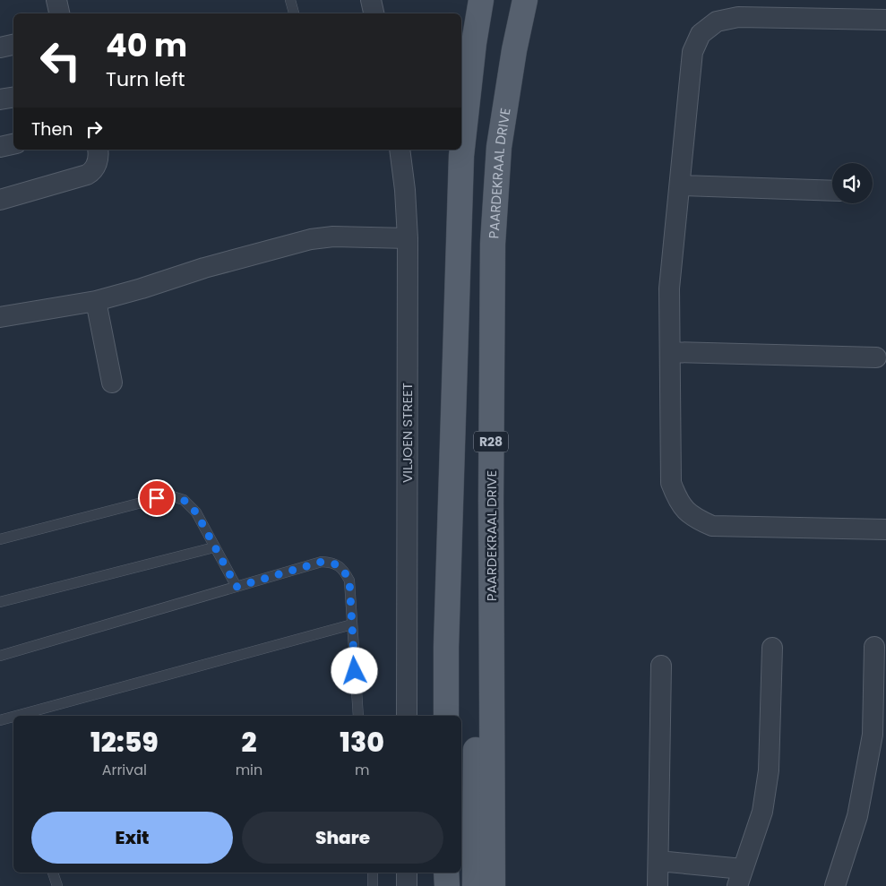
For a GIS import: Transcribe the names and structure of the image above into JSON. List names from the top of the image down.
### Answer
{
  "streets": {
    "main road": ["PAARDEKRAAL DRIVE", "R28"],
    "street": ["VILJOEN STREET"]
  },
  "page": {
    "turn": ["40 m", "Turn left"],
    "then": "Then",
    "eta": [
      "12:59",
      "Arrival",
      "2",
      "min",
      "130",
      "m"
    ],
    "buttons": ["Exit", "Share"]
  }
}
